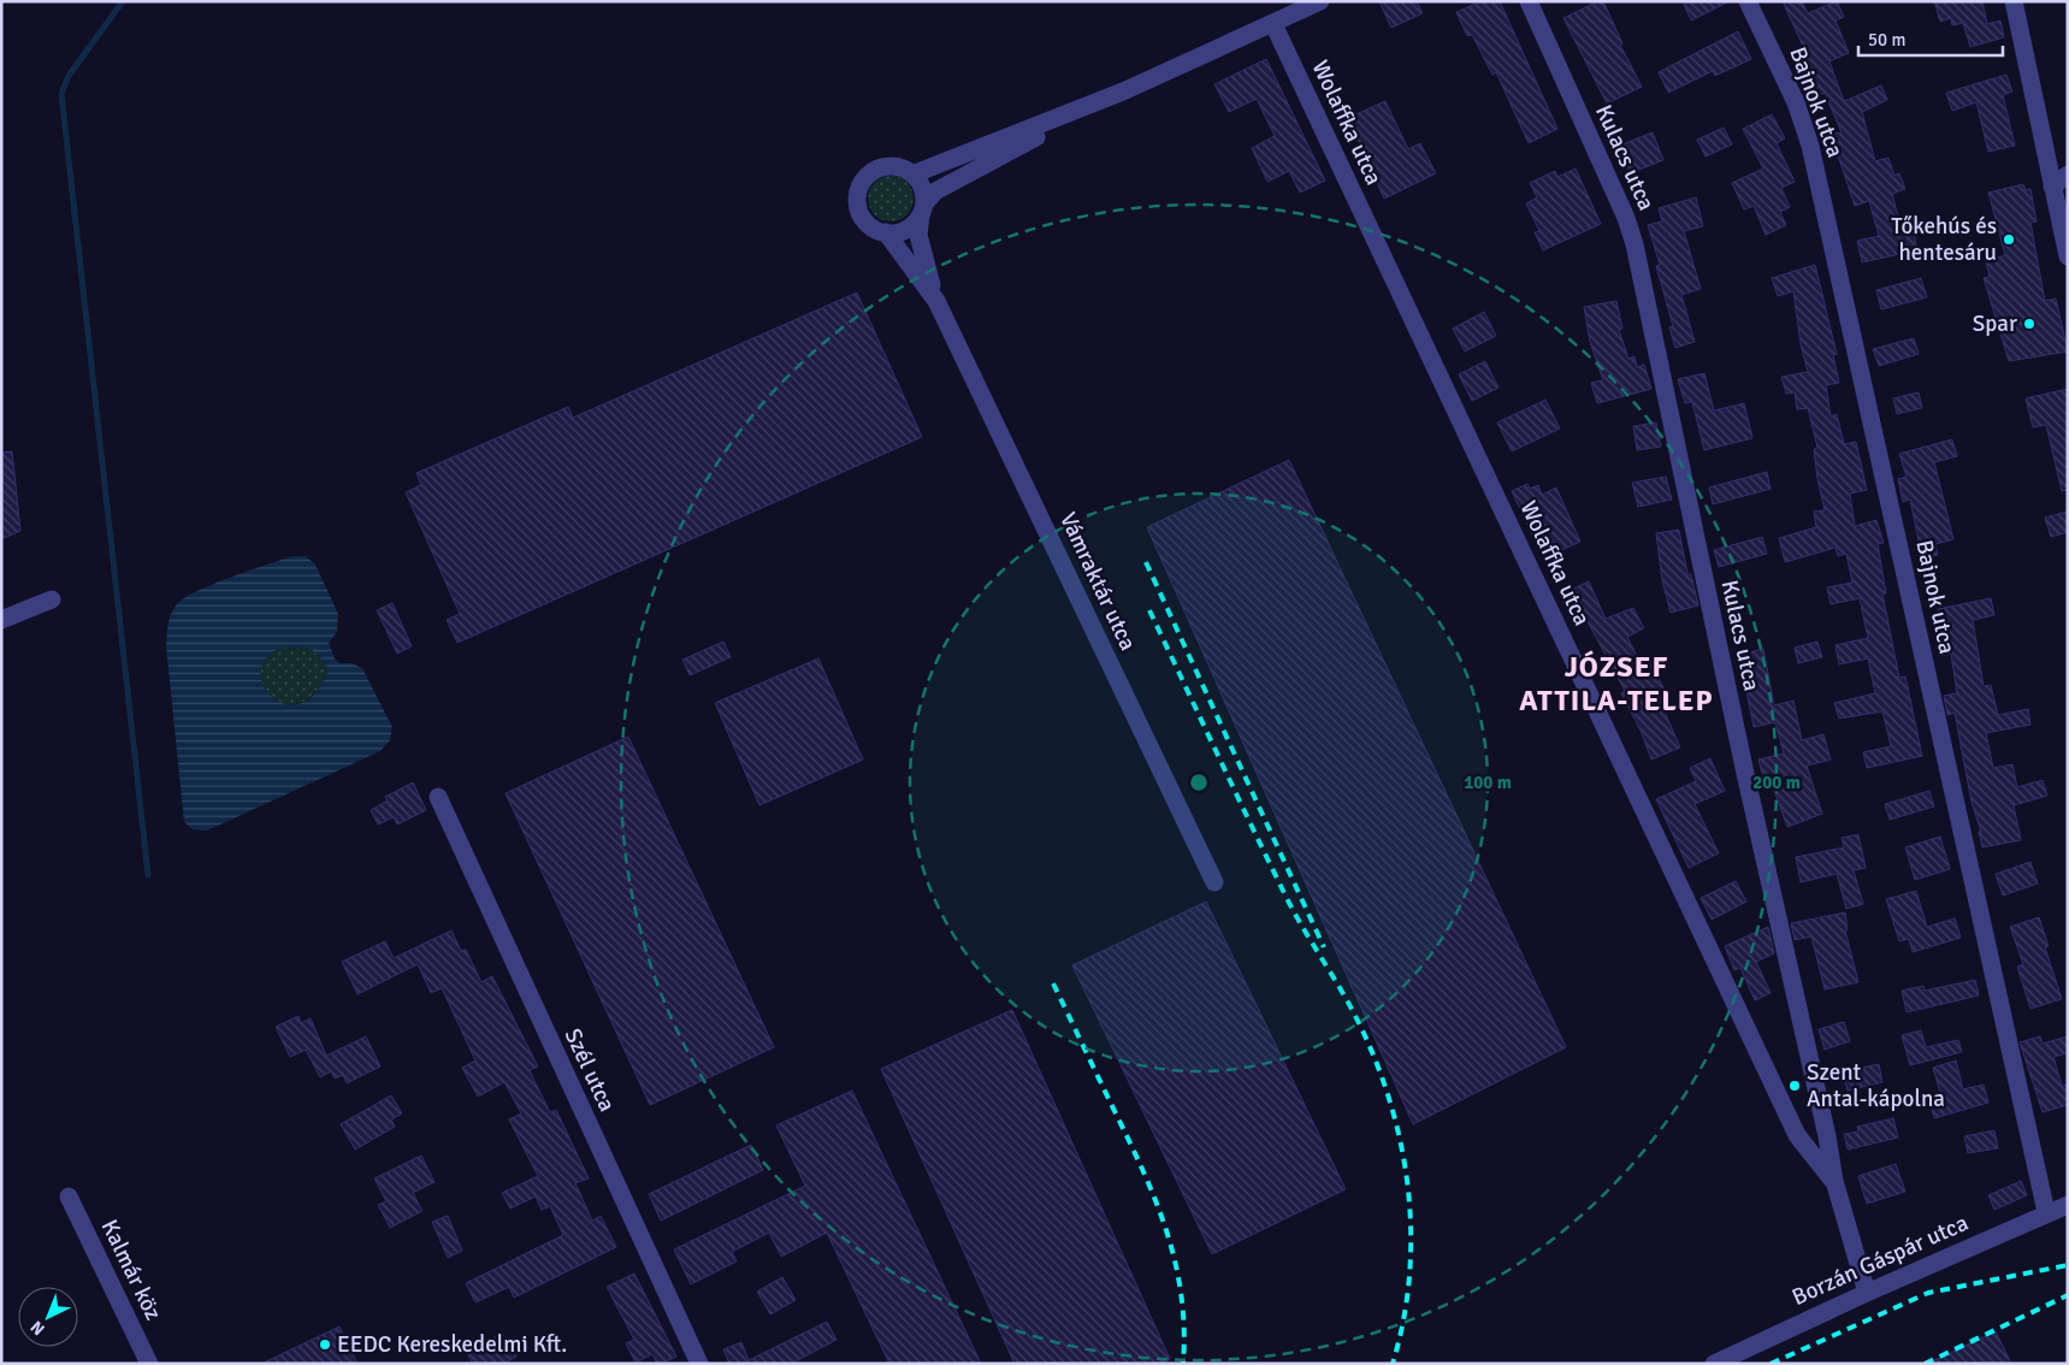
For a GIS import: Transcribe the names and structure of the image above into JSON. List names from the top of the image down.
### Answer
{
  "streets": {
    "street": [
      "Bajnok utca",
      "Wolaffka utca",
      "Kulacs utca",
      "Vámraktár utca",
      "Szél utca",
      "Borzán Gáspár utca",
      "Kalmár köz"
    ]
  },
  "crossings": [
    ["Bajnok utca", "Borzán Gáspár utca"],
    ["Wolaffka utca", "Kulacs utca"],
    ["Kulacs utca", "Borzán Gáspár utca"]
  ],
  "districts": ["JÓZSEF ATTILA-TELEP"],
  "places": [
    "Tőkehús és hentesáru",
    "Spar",
    "Szent Antal-kápolna",
    "EEDC Kereskedelmi Kft."
  ],
  "scale_bar": "50 m",
  "north": "bottom left",
  "rings": ["100 m", "200 m"]
}
